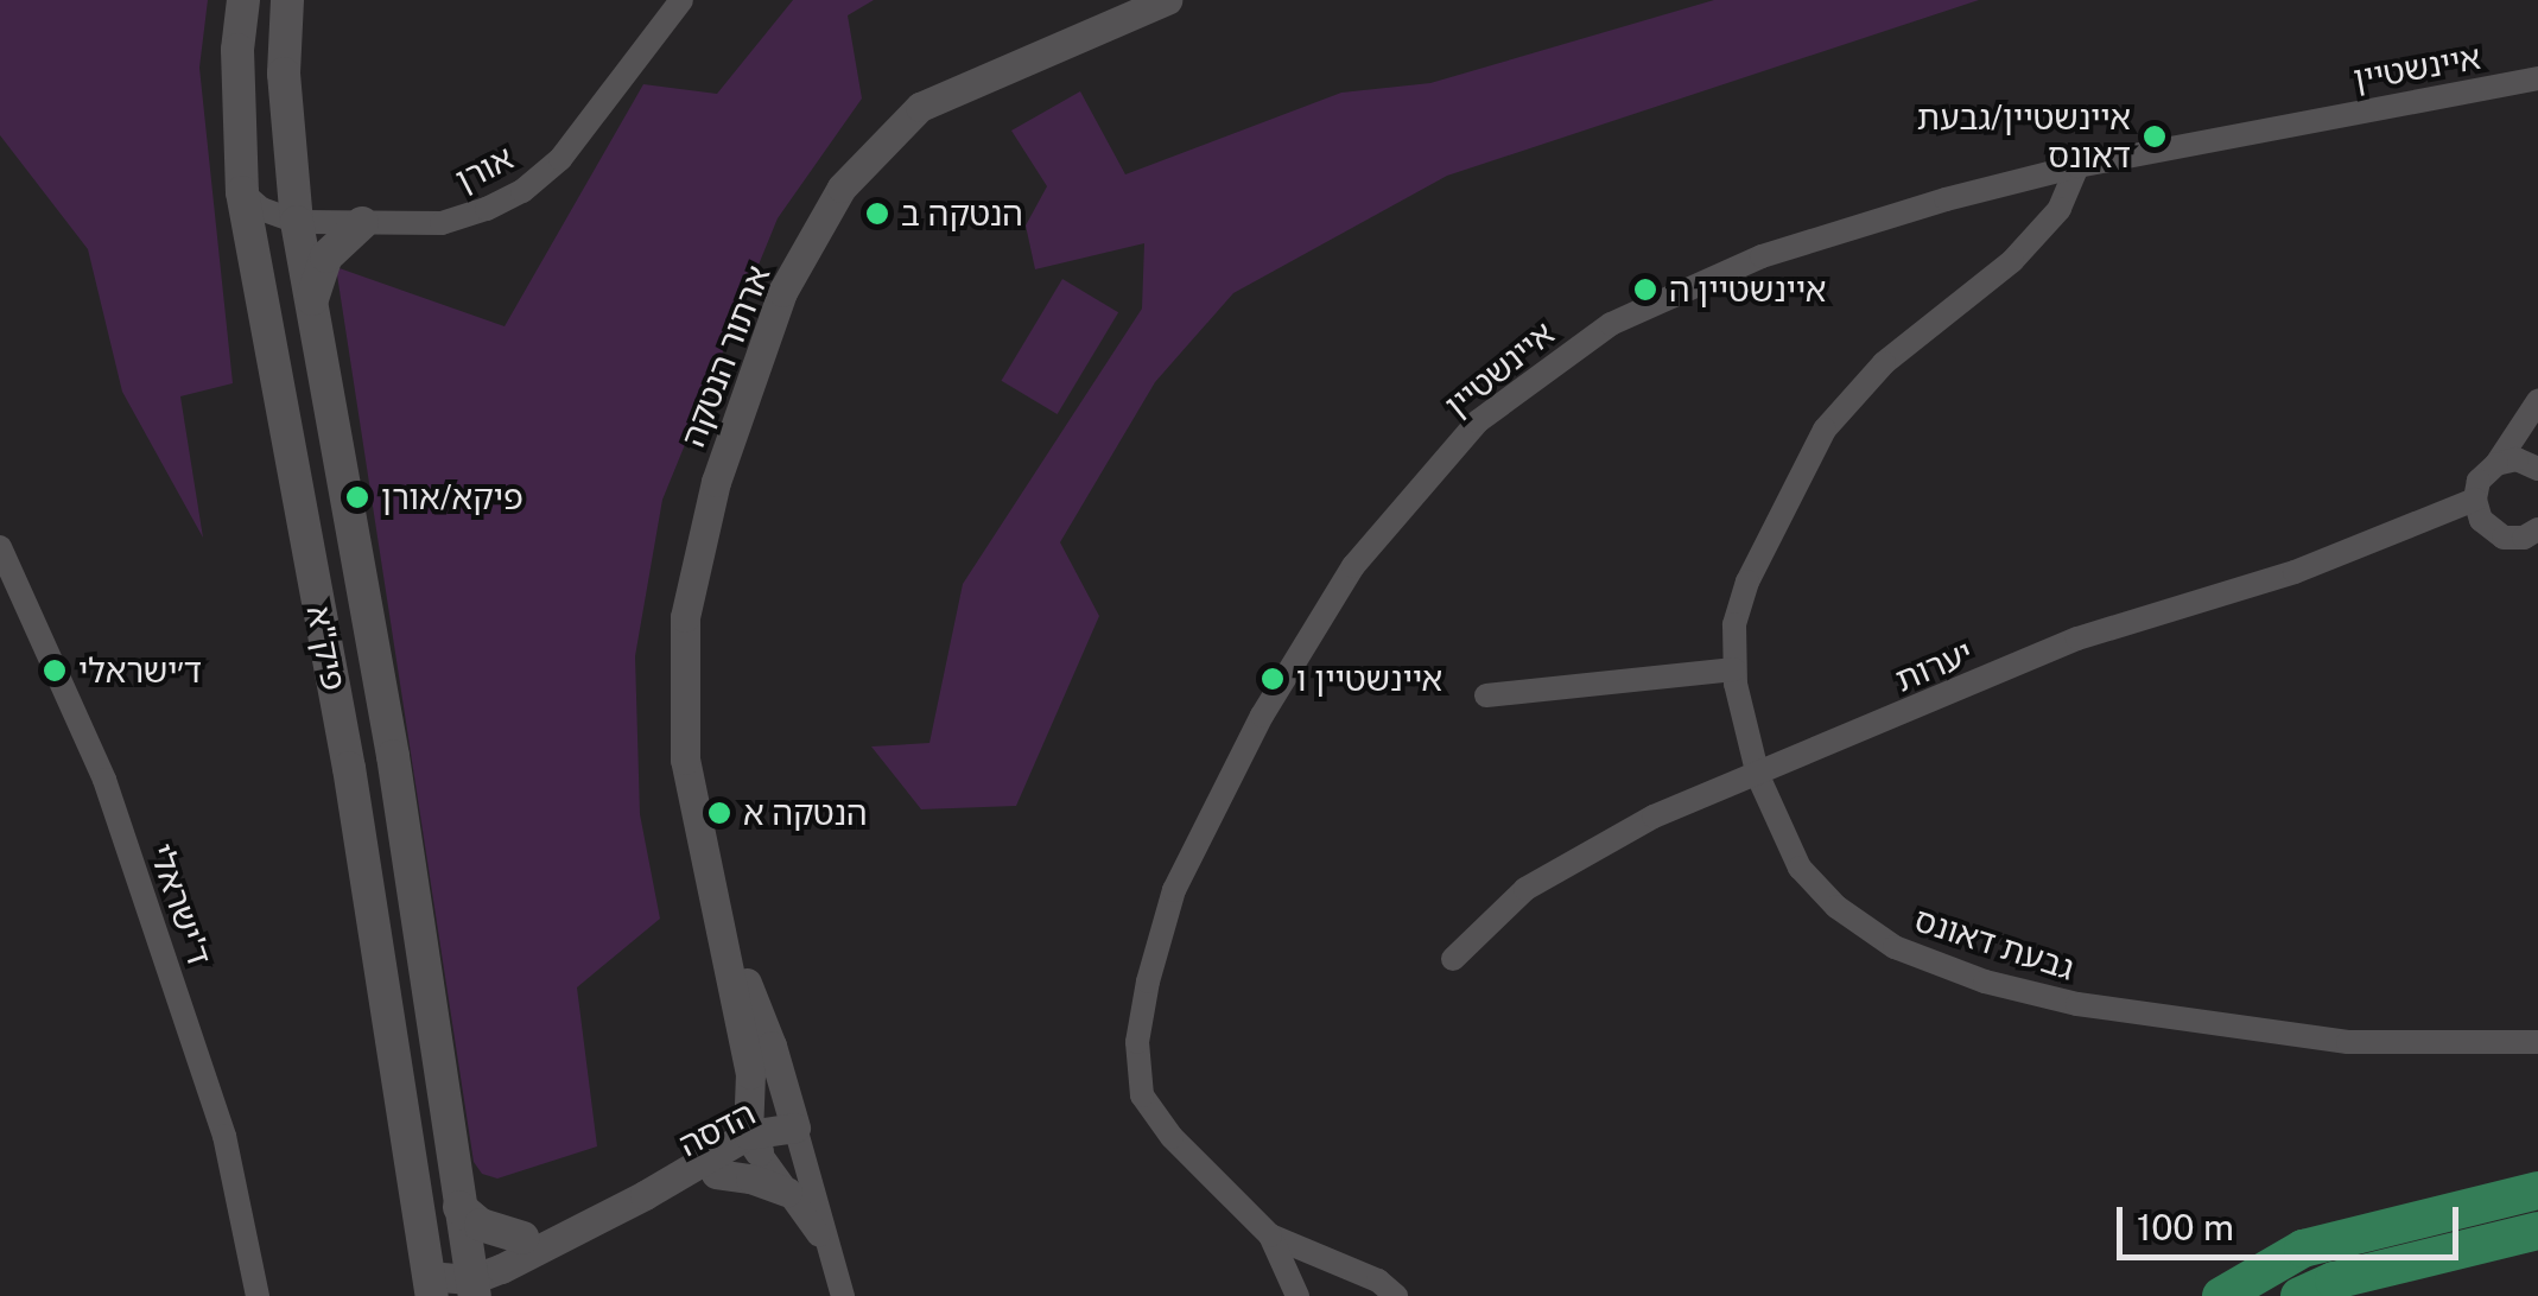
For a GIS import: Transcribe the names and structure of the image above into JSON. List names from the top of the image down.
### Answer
{
  "streets": {
    "main road": ["פיק\"א"],
    "street": [
      "איינשטיין",
      "אורן",
      "ארתור הנטקה",
      "יערות",
      "ד'ישראלי",
      "גבעת דאונס",
      "הדסה"
    ]
  },
  "crossings": [
    ["איינשטיין", "גבעת דאונס"],
    ["אורן", "פיק\"א"],
    ["ארתור הנטקה", "הדסה"],
    ["פיק\"א", "הדסה"],
    ["יערות", "גבעת דאונס"]
  ],
  "places": [
    "איינשטיין/גבעת דאונס",
    "הנטקה ב",
    "איינשטיין ה",
    "פיקא/אורן",
    "ד׳ישראלי",
    "איינשטיין ו",
    "הנטקה א"
  ],
  "scale_bar": "100 m"
}
